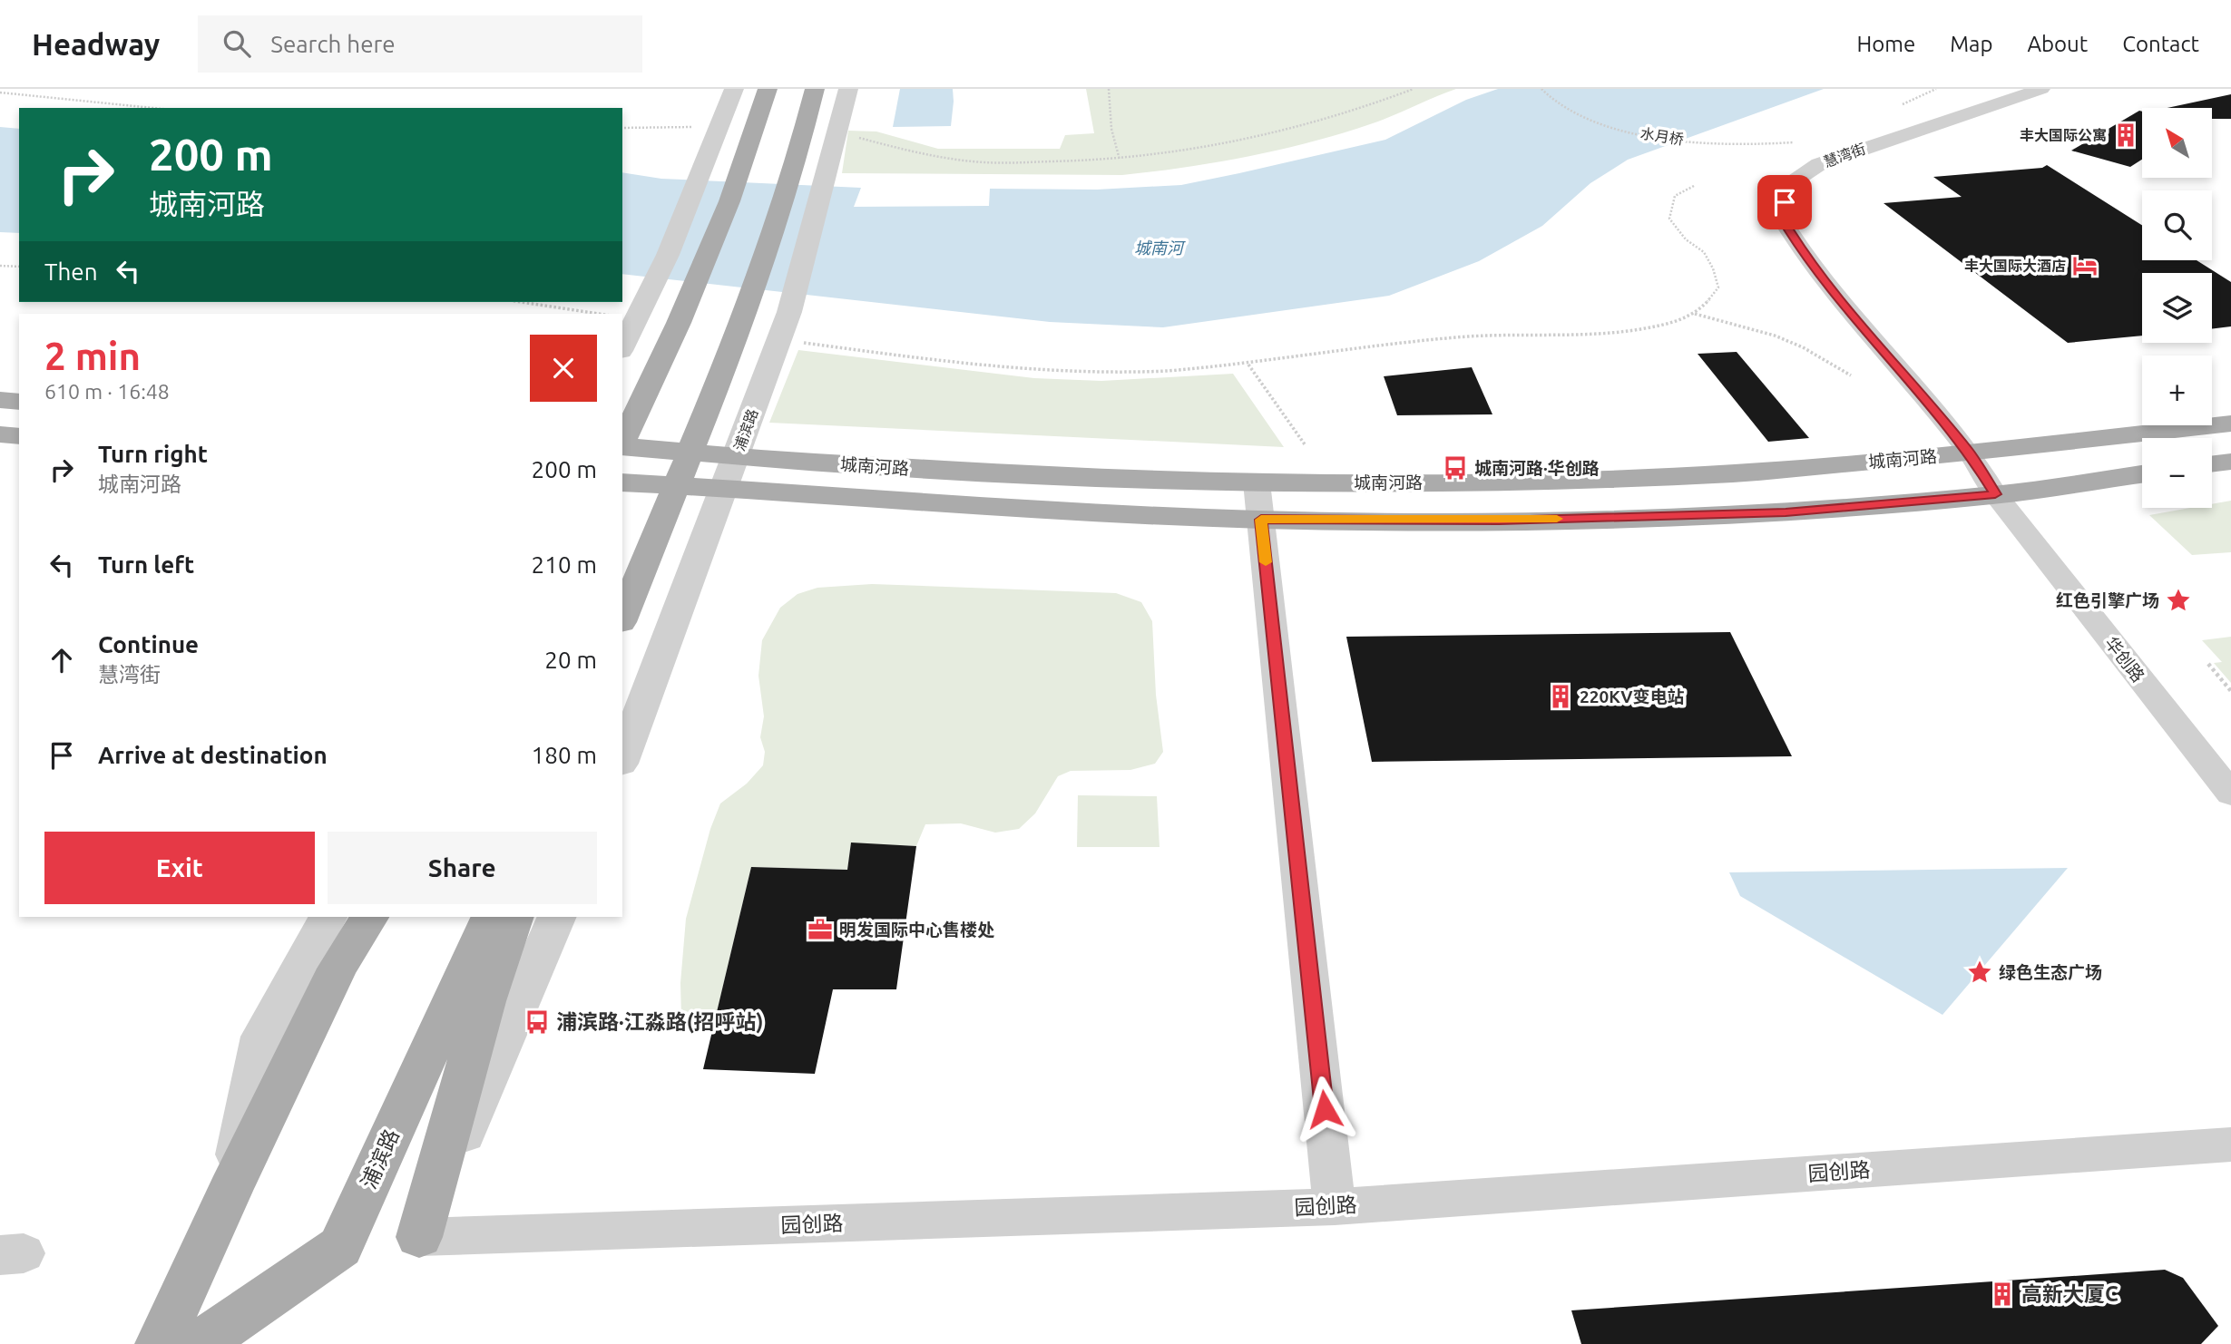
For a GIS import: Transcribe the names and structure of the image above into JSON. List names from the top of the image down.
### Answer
{
  "streets": {
    "main road": ["浦滨路", "城南河路"],
    "street": ["慧湾街", "华创路", "园创路"],
    "path": ["水月桥"]
  },
  "crossings": [
    ["慧湾街", "城南河路"],
    ["慧湾街", "华创路"],
    ["城南河路", "华创路"]
  ],
  "water": ["城南河"],
  "places": {
    "building": ["丰大国际公寓", "220KV变电站", "高新大厦C"],
    "hotel": ["丰大国际大酒店"],
    "bus stop": ["城南河路·华创路", "浦滨路·江淼路(招呼站)"],
    "place": ["红色引擎广场", "绿色生态广场"],
    "office": ["明发国际中心售楼处"]
  },
  "north": "top left",
  "page": {
    "header": "Headway",
    "search": "Search here",
    "nav": [
      "Home",
      "Map",
      "About",
      "Contact"
    ],
    "map_buttons": ["+", "−"],
    "turn": ["200 m", "城南河路"],
    "then": "Then",
    "heading": ["2 min", "610 m · 16:48"],
    "list": [
      {
        "name": "Turn right",
        "note": "城南河路",
        "value": "200 m"
      },
      {
        "name": "Turn left",
        "value": "210 m"
      },
      {
        "name": "Continue",
        "note": "慧湾街",
        "value": "20 m"
      },
      {
        "name": "Arrive at destination",
        "value": "180 m"
      }
    ],
    "buttons": ["Exit", "Share"]
  }
}
